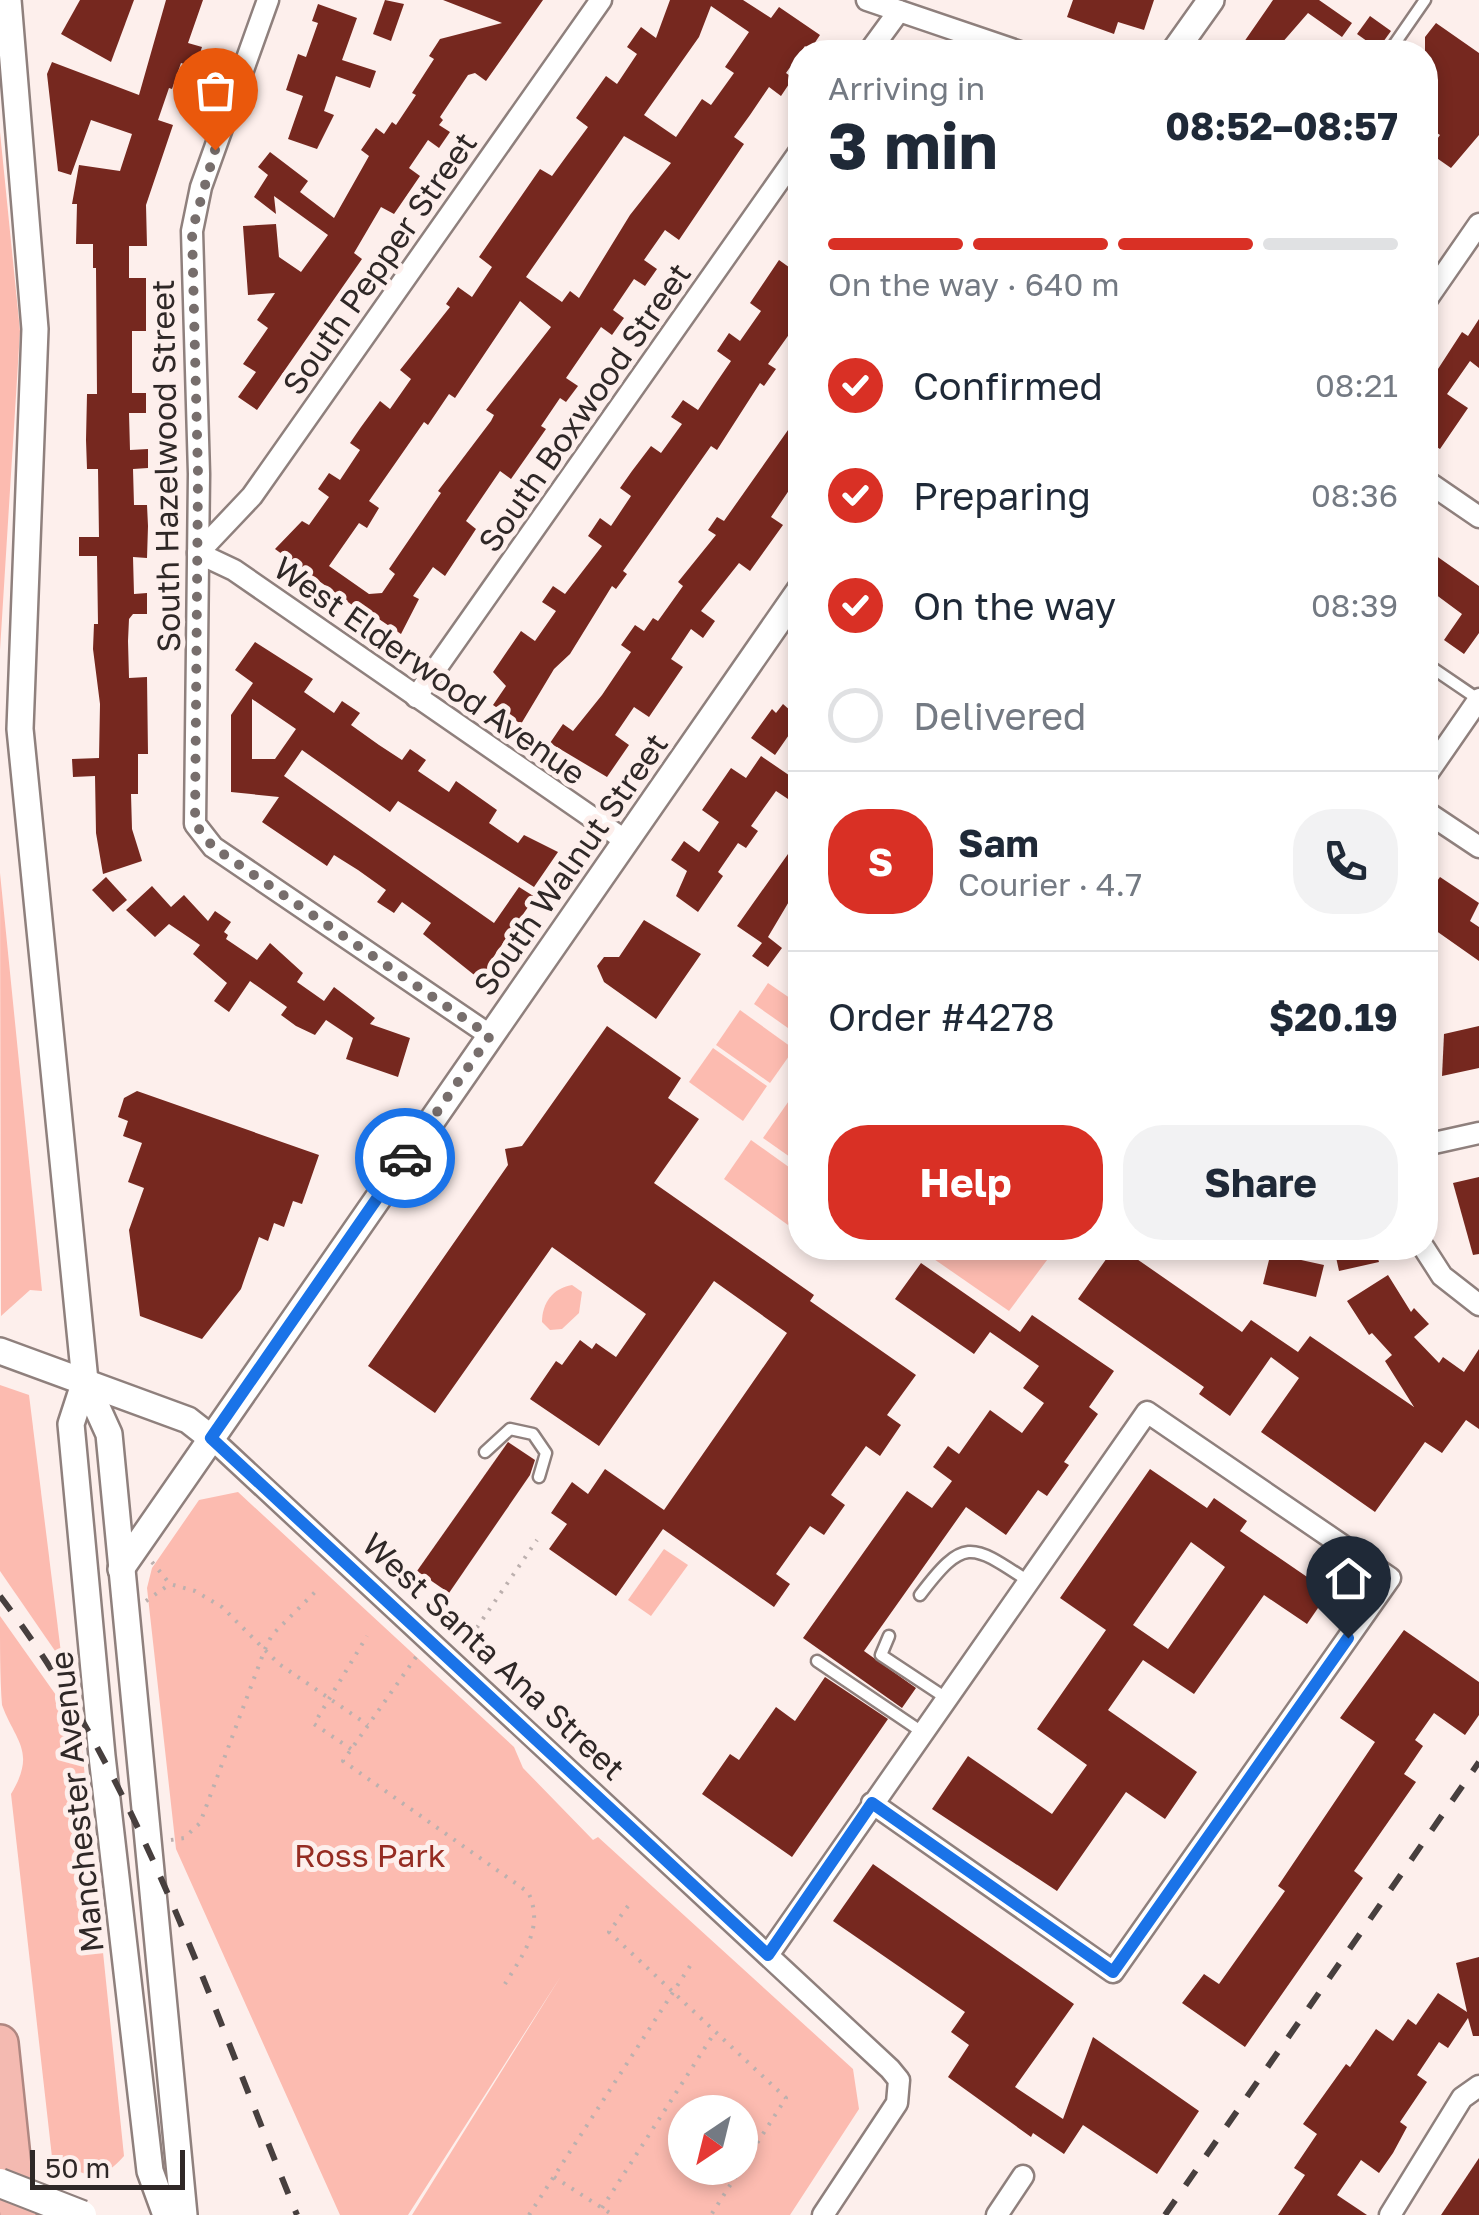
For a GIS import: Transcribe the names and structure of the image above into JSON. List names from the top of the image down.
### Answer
{
  "streets": {
    "street": [
      "South Pepper Street",
      "South Boxwood Street",
      "South Hazelwood Street",
      "West Elderwood Avenue",
      "South Walnut Street",
      "West Santa Ana Street",
      "Manchester Avenue"
    ]
  },
  "crossings": [
    ["South Pepper Street", "South Hazelwood Street"],
    ["South Pepper Street", "West Elderwood Avenue"],
    ["South Boxwood Street", "West Elderwood Avenue"],
    ["South Hazelwood Street", "West Elderwood Avenue"],
    ["South Hazelwood Street", "South Walnut Street"],
    ["West Elderwood Avenue", "South Walnut Street"],
    ["South Walnut Street", "West Santa Ana Street"],
    ["South Walnut Street", "Manchester Avenue"],
    ["West Santa Ana Street", "Manchester Avenue"]
  ],
  "parks": ["Ross Park"],
  "scale_bar": "50 m",
  "north": "bottom left",
  "page": {
    "heading": ["3 min", "Arriving in", "08:52–08:57"],
    "panel": [
      "Sam",
      "Courier · 4.7",
      "Order #4278",
      "$20.19"
    ],
    "bar": "On the way · 640 m",
    "list": [
      ["Confirmed", "08:21"],
      ["Preparing", "08:36"],
      ["On the way", "08:39"],
      "Delivered"
    ],
    "round": "S",
    "buttons": ["Help", "Share"],
    "scale": "50 m"
  }
}
